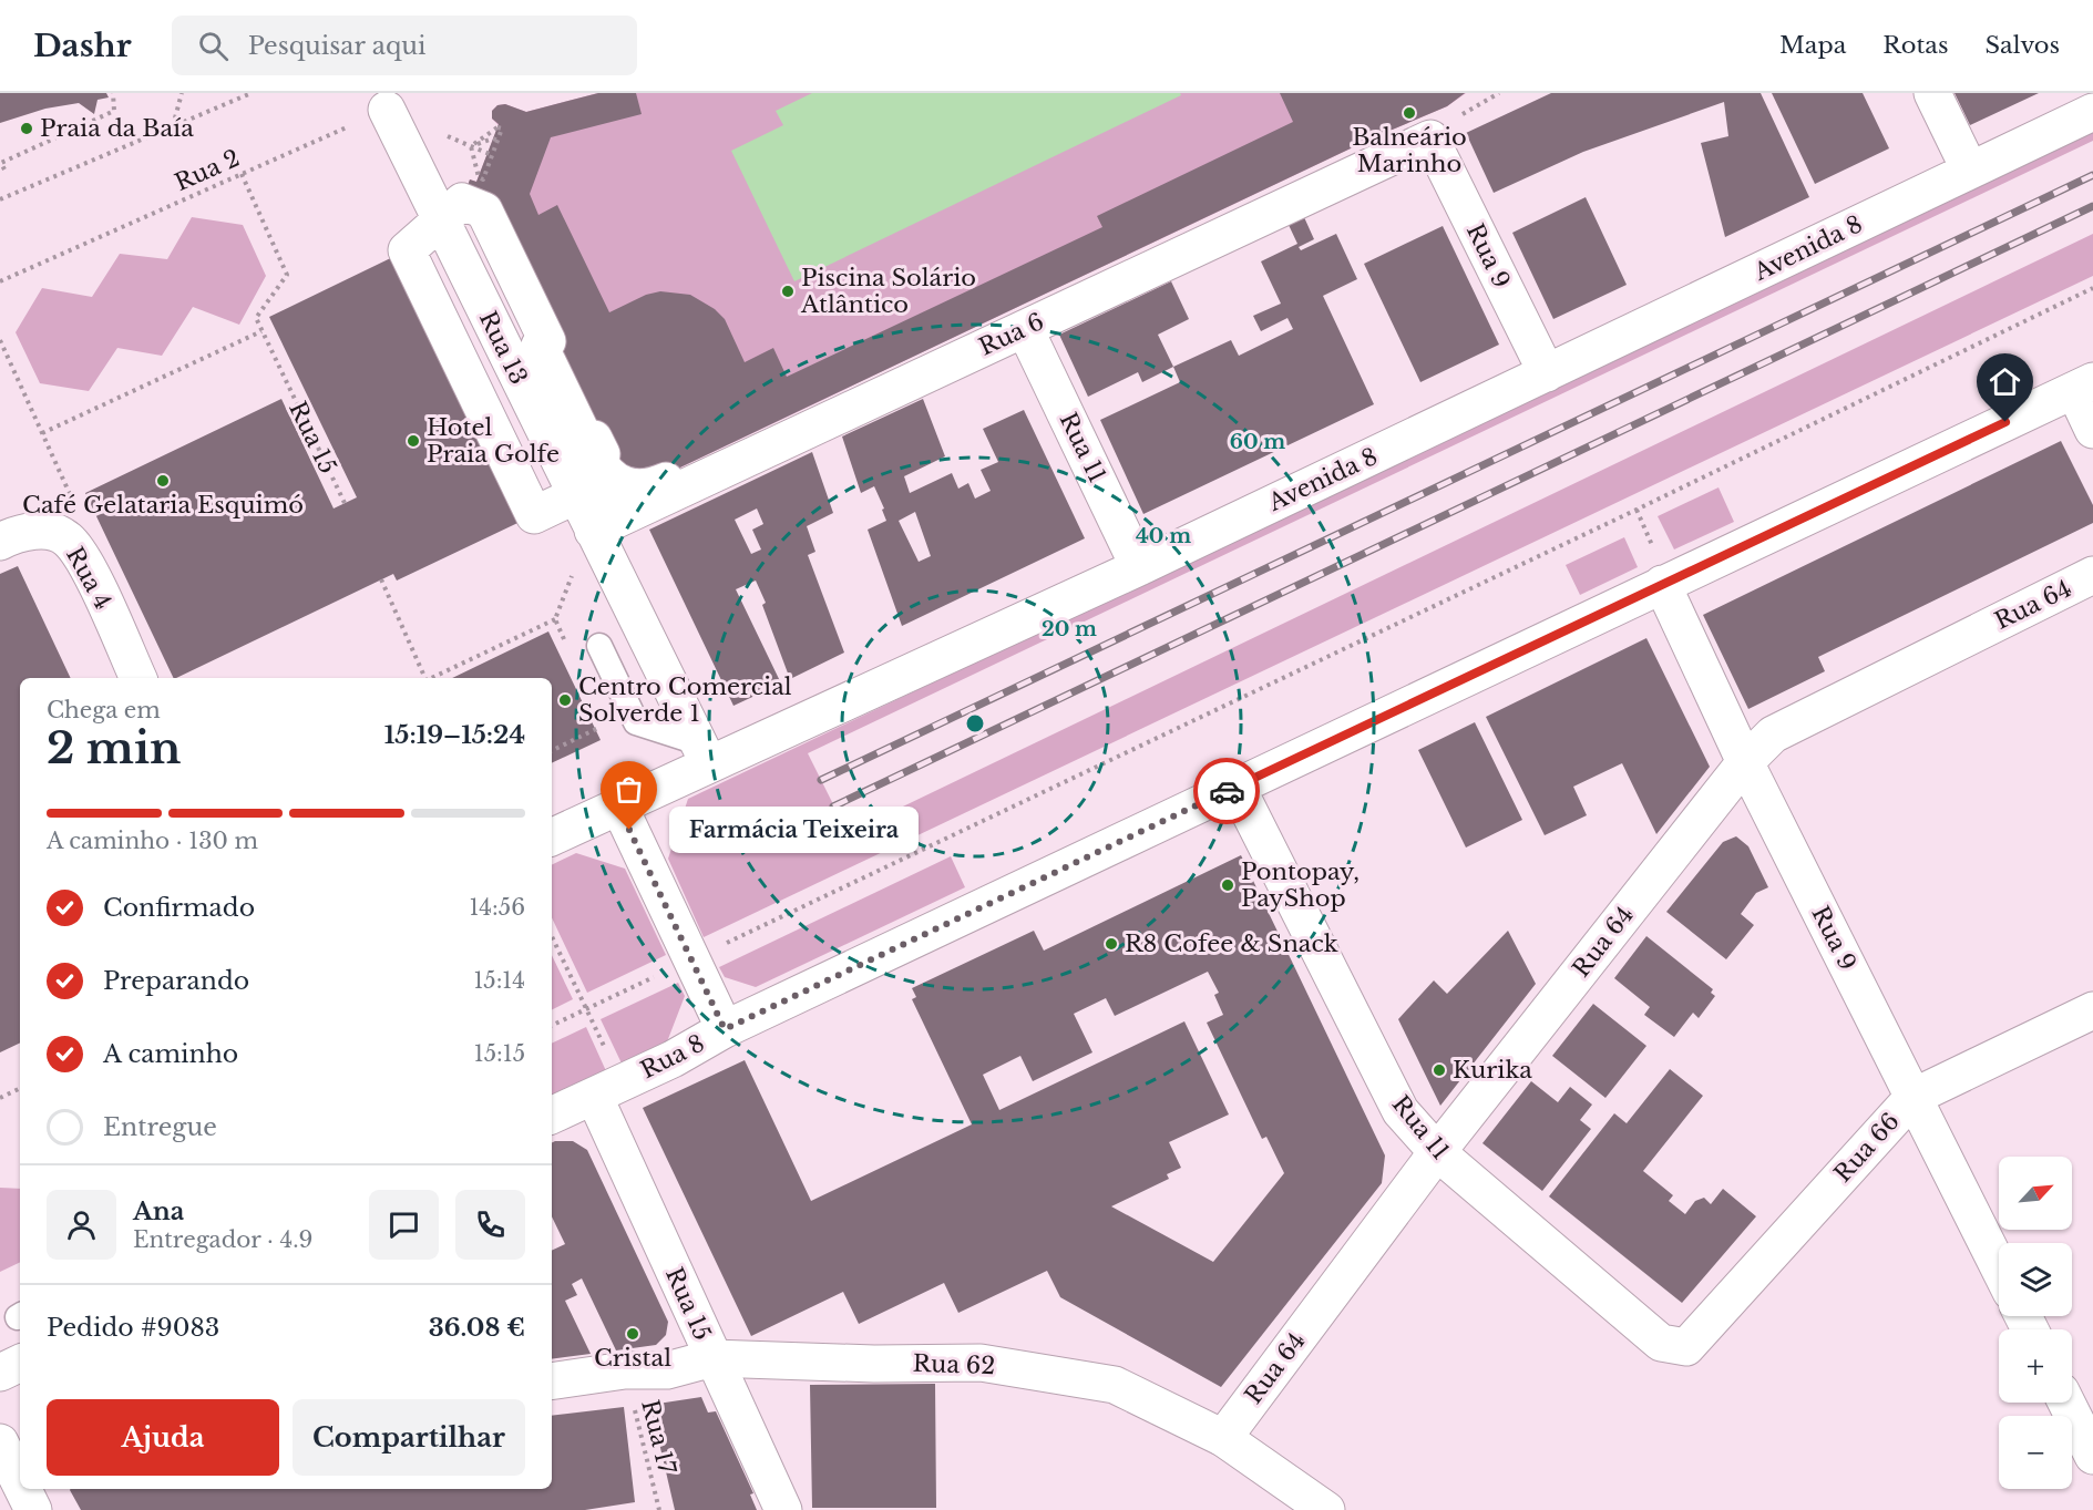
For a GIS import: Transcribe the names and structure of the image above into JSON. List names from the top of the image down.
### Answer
{
  "streets": {
    "street": [
      "Avenida 8",
      "Rua 9",
      "Rua 6",
      "Rua 13",
      "Rua 15",
      "Rua 11",
      "Rua 4",
      "Rua 64",
      "Rua 8",
      "Rua 66",
      "Rua 62"
    ],
    "path": ["Rua 2", "Rua 17"]
  },
  "crossings": [
    ["Rua 2", "Rua 13"],
    ["Avenida 8", "Rua 9"],
    ["Avenida 8", "Rua 13"],
    ["Avenida 8", "Rua 11"],
    ["Rua 9", "Rua 6"],
    ["Rua 9", "Rua 64"],
    ["Rua 9", "Rua 8"],
    ["Rua 9", "Rua 66"],
    ["Rua 6", "Rua 13"],
    ["Rua 6", "Rua 11"],
    ["Rua 15", "Rua 8"],
    ["Rua 15", "Rua 62"],
    ["Rua 11", "Rua 64"],
    ["Rua 11", "Rua 8"],
    ["Rua 11", "Rua 66"],
    ["Rua 64", "Rua 62"],
    ["Rua 62", "Rua 17"]
  ],
  "places": [
    "Balneário Marinho",
    "Praia da Baía",
    "Piscina Solário Atlântico",
    "Hotel Praia Golfe",
    "Café Gelataria Esquimó",
    "Centro Comercial Solverde 1",
    "Farmácia Teixeira",
    "Pontopay, PayShop",
    "R8 Cofee & Snack",
    "Kurika",
    "Cristal"
  ],
  "north": "top right",
  "page": {
    "header": "Dashr",
    "search": "Pesquisar aqui",
    "nav": ["Mapa", "Rotas", "Salvos"],
    "heading": ["2 min", "Chega em", "15:19–15:24"],
    "panel": [
      "Ana",
      "Entregador · 4.9",
      "Pedido #9083",
      "36.08 €"
    ],
    "bar": "A caminho · 130 m",
    "bubble": "Farmácia Teixeira",
    "list": [
      ["Confirmado", "14:56"],
      ["Preparando", "15:14"],
      ["A caminho", "15:15"],
      "Entregue"
    ],
    "map_buttons": ["+", "−"],
    "buttons": ["Ajuda", "Compartilhar"]
  },
  "rings": ["60 m", "40 m", "20 m"]
}
